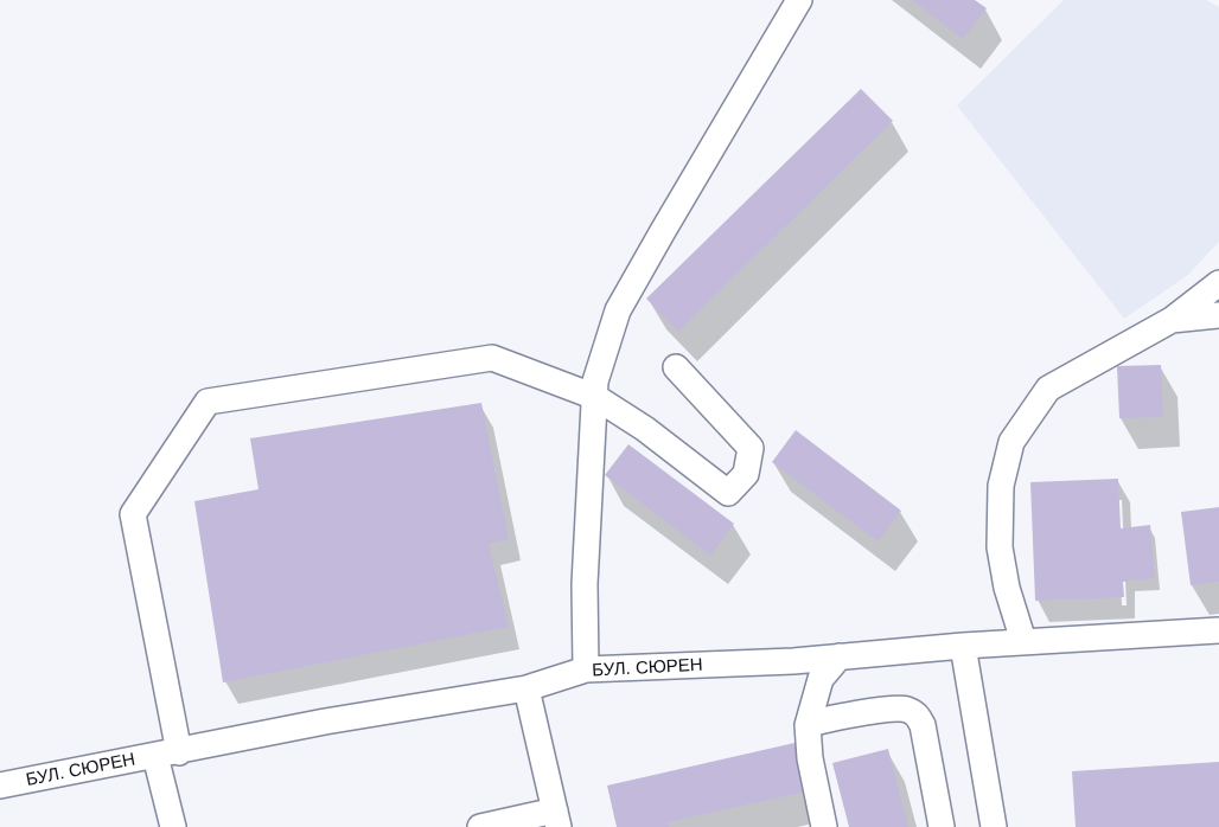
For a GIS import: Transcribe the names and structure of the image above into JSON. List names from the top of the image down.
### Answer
{
  "streets": {
    "street": ["БУЛ. СЮРЕН"]
  }
}
